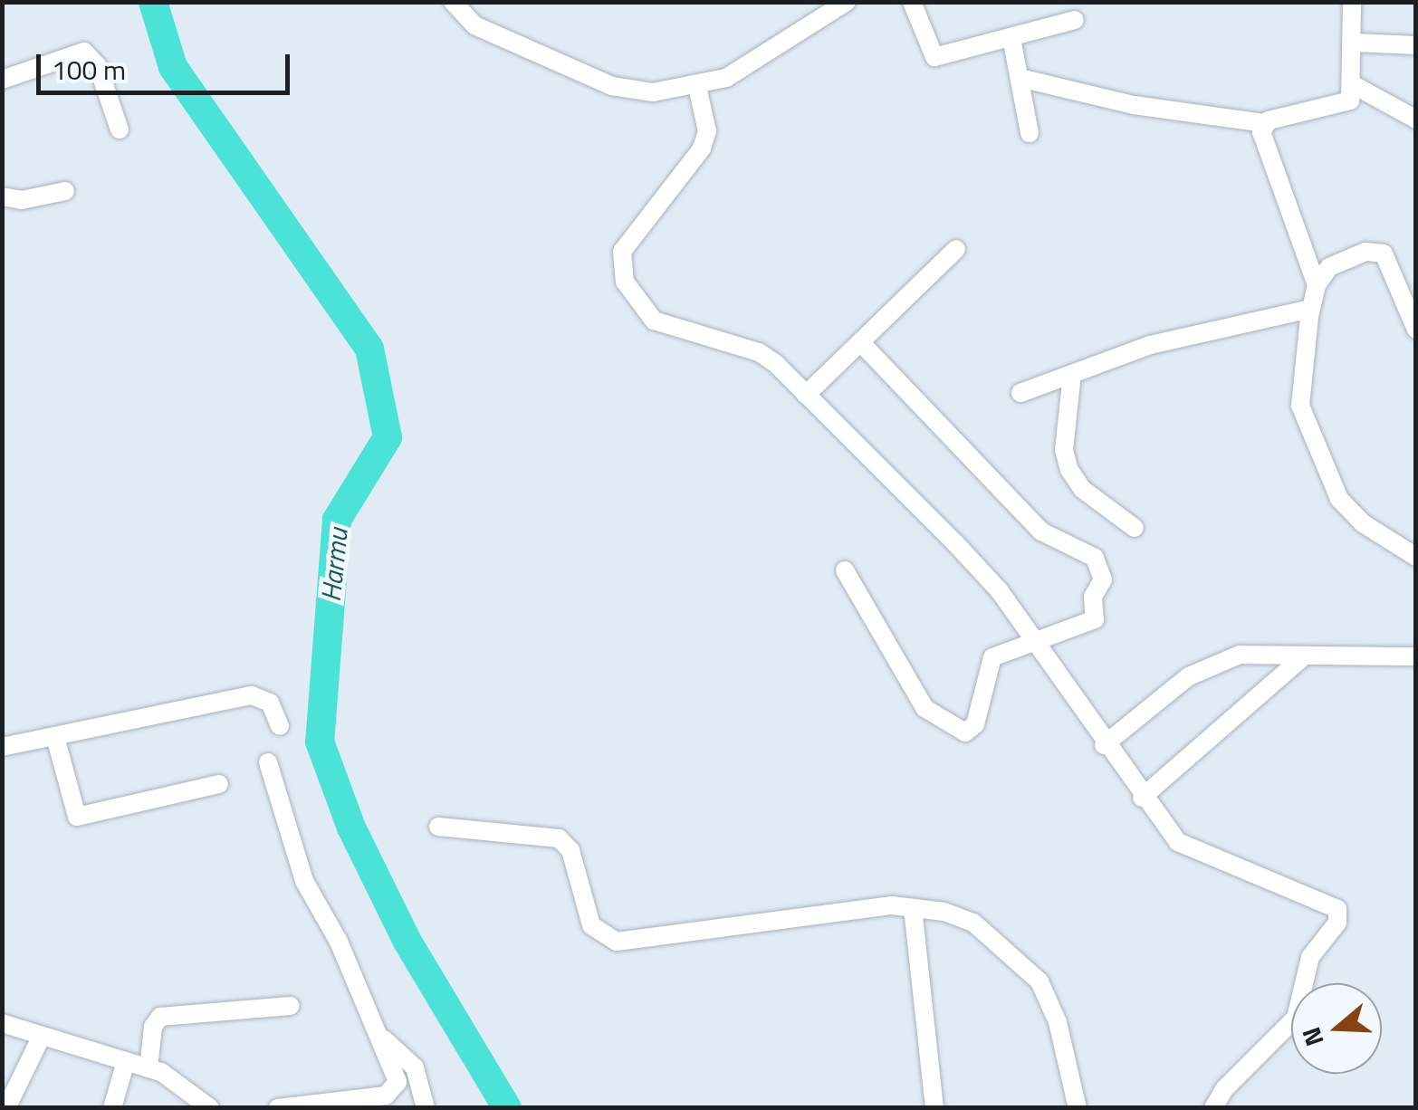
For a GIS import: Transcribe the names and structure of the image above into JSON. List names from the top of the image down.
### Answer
{
  "water": ["Harmu"],
  "scale_bar": "100 m",
  "north": "left"
}
